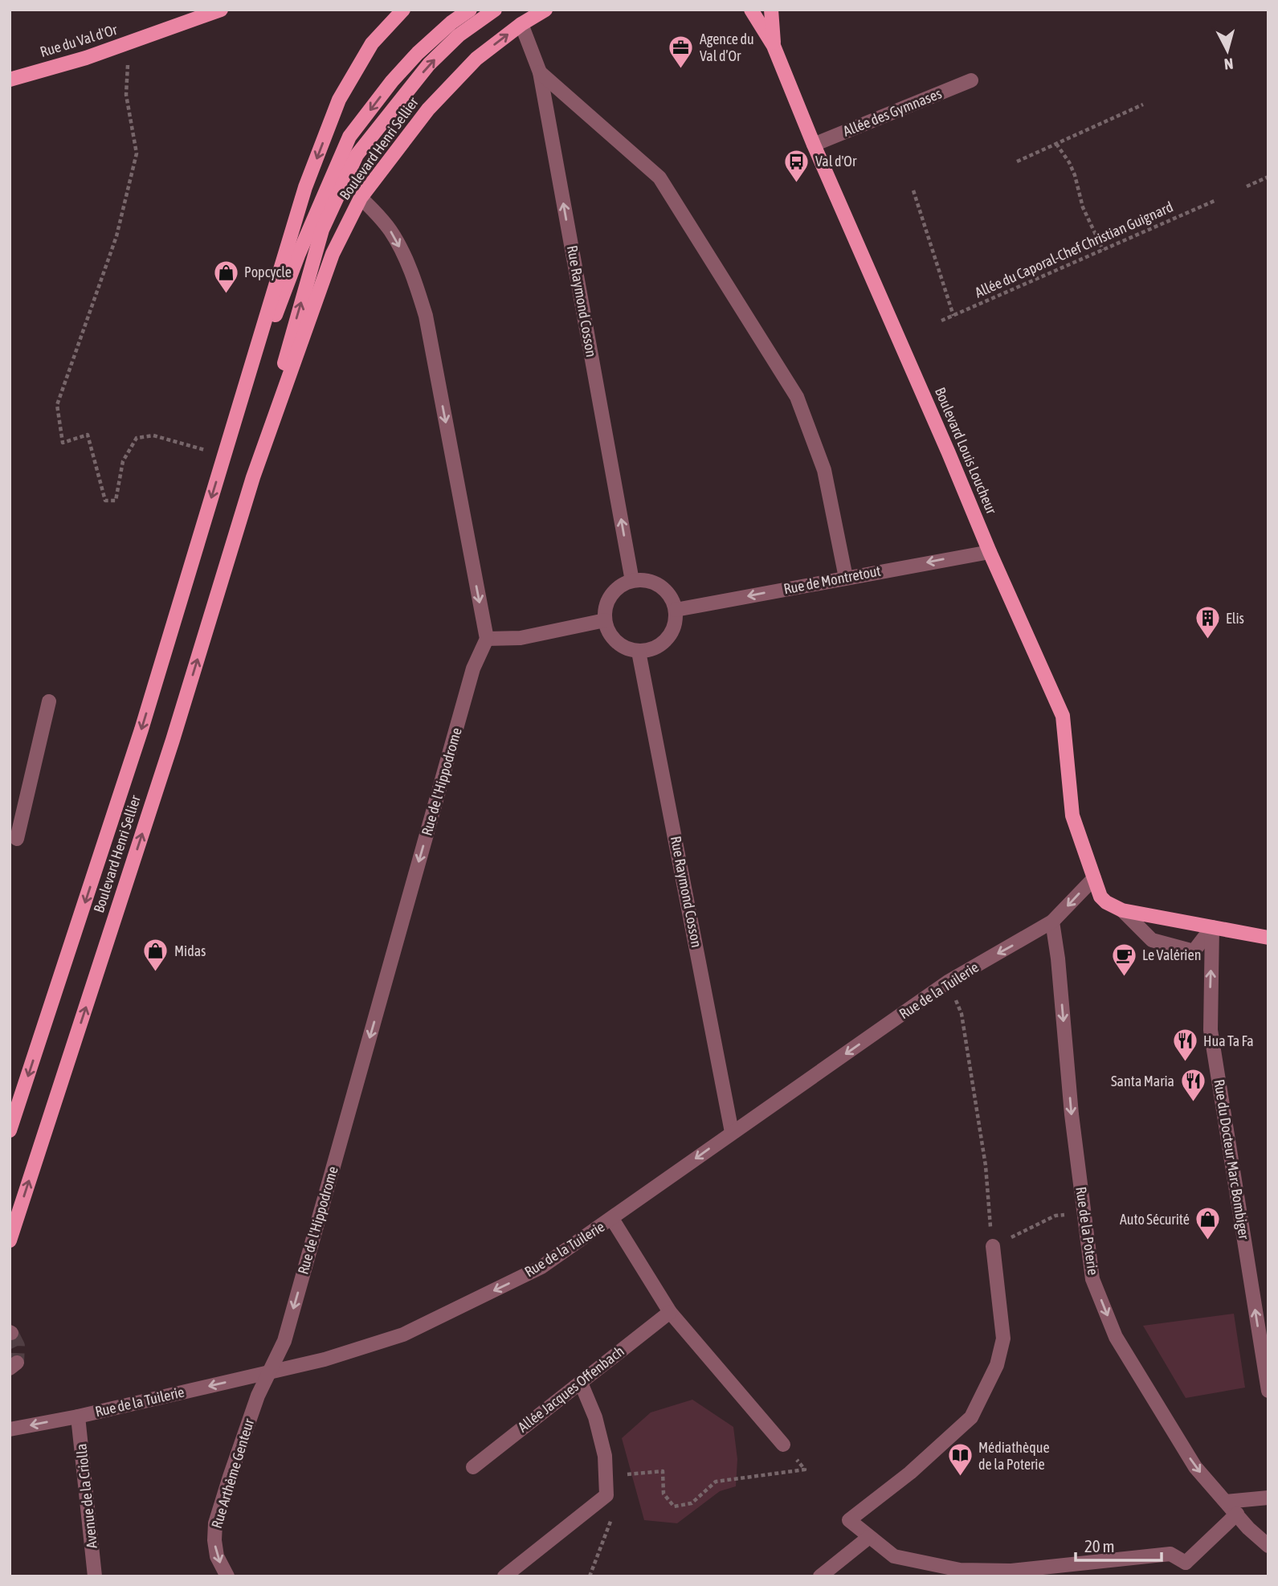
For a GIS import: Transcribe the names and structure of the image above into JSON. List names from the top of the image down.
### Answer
{
  "streets": {
    "main road": ["Rue du Val d'Or", "Boulevard Henri Sellier", "Boulevard Louis Loucheur"],
    "street": [
      "Allée des Gymnases",
      "Rue Raymond Cosson",
      "Rue de Montretout",
      "Rue de l'Hippodrome",
      "Rue de la Tuilerie",
      "Rue du Docteur Marc Bombiger",
      "Rue de la Poterie",
      "Allée Jacques Offenbach",
      "Rue Arthème Genteur",
      "Avenue de la Criolla"
    ],
    "path": ["Allée du Caporal-Chef Christian Guignard"]
  },
  "crossings": [
    ["Allée des Gymnases", "Boulevard Louis Loucheur"],
    ["Boulevard Henri Sellier", "Rue Raymond Cosson"],
    ["Rue Raymond Cosson", "Rue de Montretout"],
    ["Rue Raymond Cosson", "Rue de la Tuilerie"],
    ["Boulevard Louis Loucheur", "Rue de Montretout"],
    ["Rue de l'Hippodrome", "Rue de la Tuilerie"],
    ["Rue de l'Hippodrome", "Rue Arthème Genteur"],
    ["Rue de la Tuilerie", "Rue de la Poterie"],
    ["Rue de la Tuilerie", "Rue Arthème Genteur"],
    ["Rue de la Tuilerie", "Avenue de la Criolla"]
  ],
  "one_way": [
    "Rue de Montretout",
    "Rue de l'Hippodrome",
    "Rue de la Tuilerie",
    "Rue du Docteur Marc Bombiger",
    "Rue de la Poterie",
    "Rue Arthème Genteur"
  ],
  "places": {
    "office": ["Agence du Val d’Or"],
    "bus stop": ["Val d'Or"],
    "shop": ["Popcycle", "Midas", "Auto Sécurité"],
    "building": ["Elis"],
    "cafe": ["Le Valérien"],
    "restaurant": ["Hua Ta Fa", "Santa Maria"],
    "library": ["Médiathèque de la Poterie"]
  },
  "scale_bar": "20 m",
  "north": "bottom"
}
